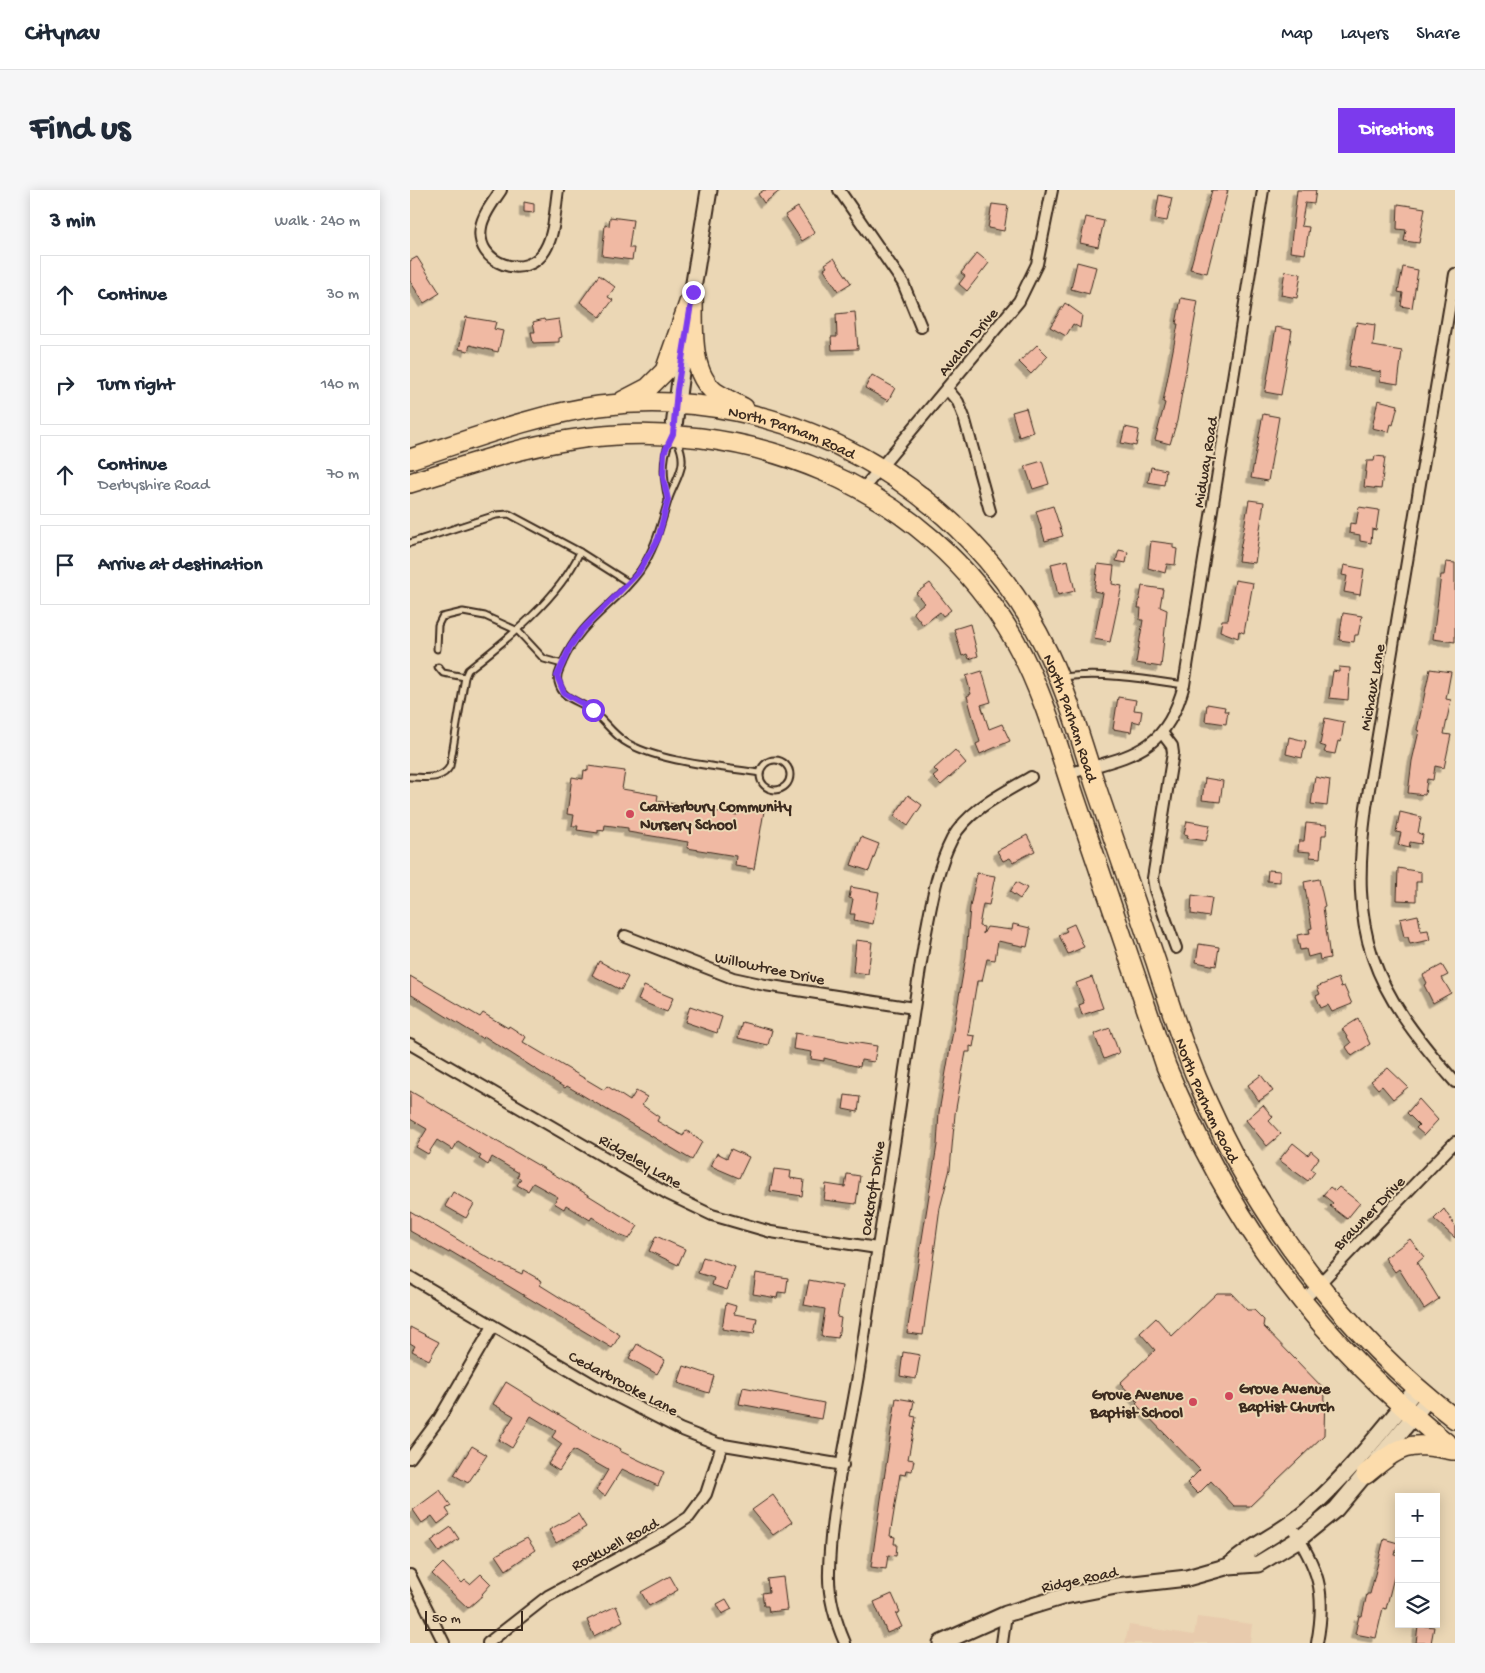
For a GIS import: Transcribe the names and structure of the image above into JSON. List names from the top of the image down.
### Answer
{
  "streets": {
    "highway": ["North Parham Road"],
    "street": [
      "Avalon Drive",
      "Midway Road",
      "Michaux Lane",
      "Willowtree Drive",
      "Ridgeley Lane",
      "Oakcroft Drive",
      "Brawner Drive",
      "Cedarbrooke Lane",
      "Rockwell Road",
      "Ridge Road"
    ]
  },
  "crossings": [
    ["Avalon Drive", "North Parham Road"],
    ["North Parham Road", "Midway Road"],
    ["North Parham Road", "Brawner Drive"],
    ["North Parham Road", "Ridge Road"],
    ["Willowtree Drive", "Oakcroft Drive"],
    ["Ridgeley Lane", "Oakcroft Drive"],
    ["Oakcroft Drive", "Cedarbrooke Lane"],
    ["Cedarbrooke Lane", "Rockwell Road"]
  ],
  "places": ["Canterbury Community Nursery School", "Grove Avenue Baptist Church", "Grove Avenue Baptist School"],
  "scale_bar": "50 m",
  "page": {
    "header": "Citynav",
    "nav": ["Map", "Layers", "Share"],
    "buttons": "Directions",
    "title": "Find us",
    "heading": ["3 min", "Walk · 240 m"],
    "list": [
      ["Continue", "30 m"],
      ["Turn right", "140 m"],
      ["Continue", "Derbyshire Road", "70 m"],
      "Arrive at destination"
    ],
    "map_buttons": ["+", "−"],
    "scale": "50 m"
  }
}
